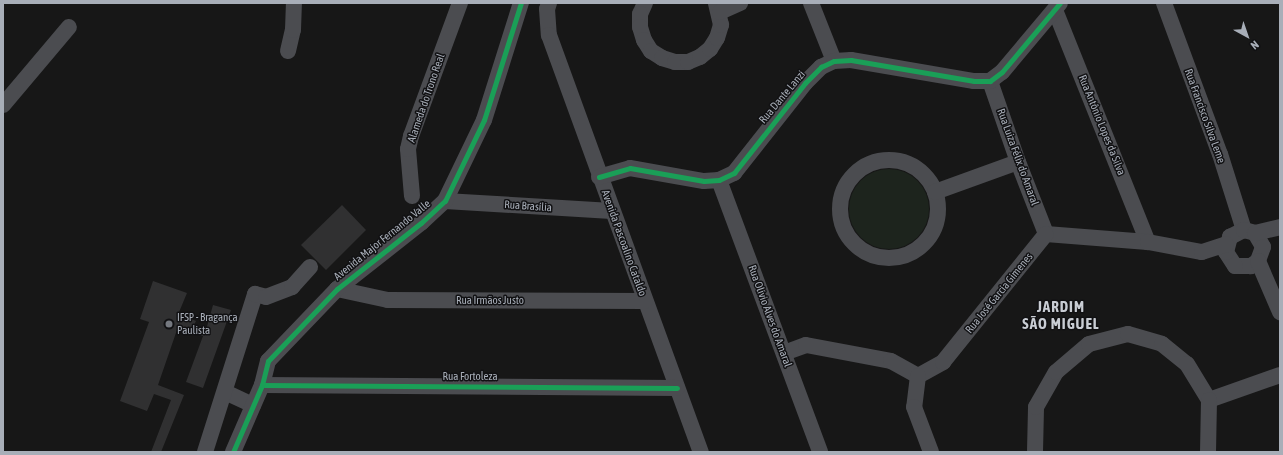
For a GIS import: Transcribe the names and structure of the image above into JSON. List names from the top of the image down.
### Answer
{
  "streets": {
    "street": [
      "Rua Dante Lanzi",
      "Alameda do Trono Real",
      "Rua Francisco Silva Leme",
      "Rua Antônio Lopes da Silva",
      "Rua Luiza Félix do Amaral",
      "Rua Brasília",
      "Avenida Major Fernando Valle",
      "Avenida Pascoalino Cataldo",
      "Rua José Garcia Gimenes",
      "Rua Irmãos Justo",
      "Rua Olívio Alves do Amaral",
      "Rua Fortoleza"
    ]
  },
  "crossings": [
    ["Rua Dante Lanzi", "Rua Luiza Félix do Amaral"],
    ["Rua Dante Lanzi", "Rua Olívio Alves do Amaral"],
    ["Rua Luiza Félix do Amaral", "Rua José Garcia Gimenes"],
    ["Rua Brasília", "Avenida Major Fernando Valle"],
    ["Rua Brasília", "Avenida Pascoalino Cataldo"],
    ["Avenida Major Fernando Valle", "Rua Irmãos Justo"],
    ["Avenida Major Fernando Valle", "Rua Fortoleza"],
    ["Avenida Pascoalino Cataldo", "Rua Irmãos Justo"],
    ["Avenida Pascoalino Cataldo", "Rua Fortoleza"]
  ],
  "districts": ["JARDIM SÃO MIGUEL"],
  "places": ["IFSP - Bragança Paulista"],
  "north": "bottom right"
}
